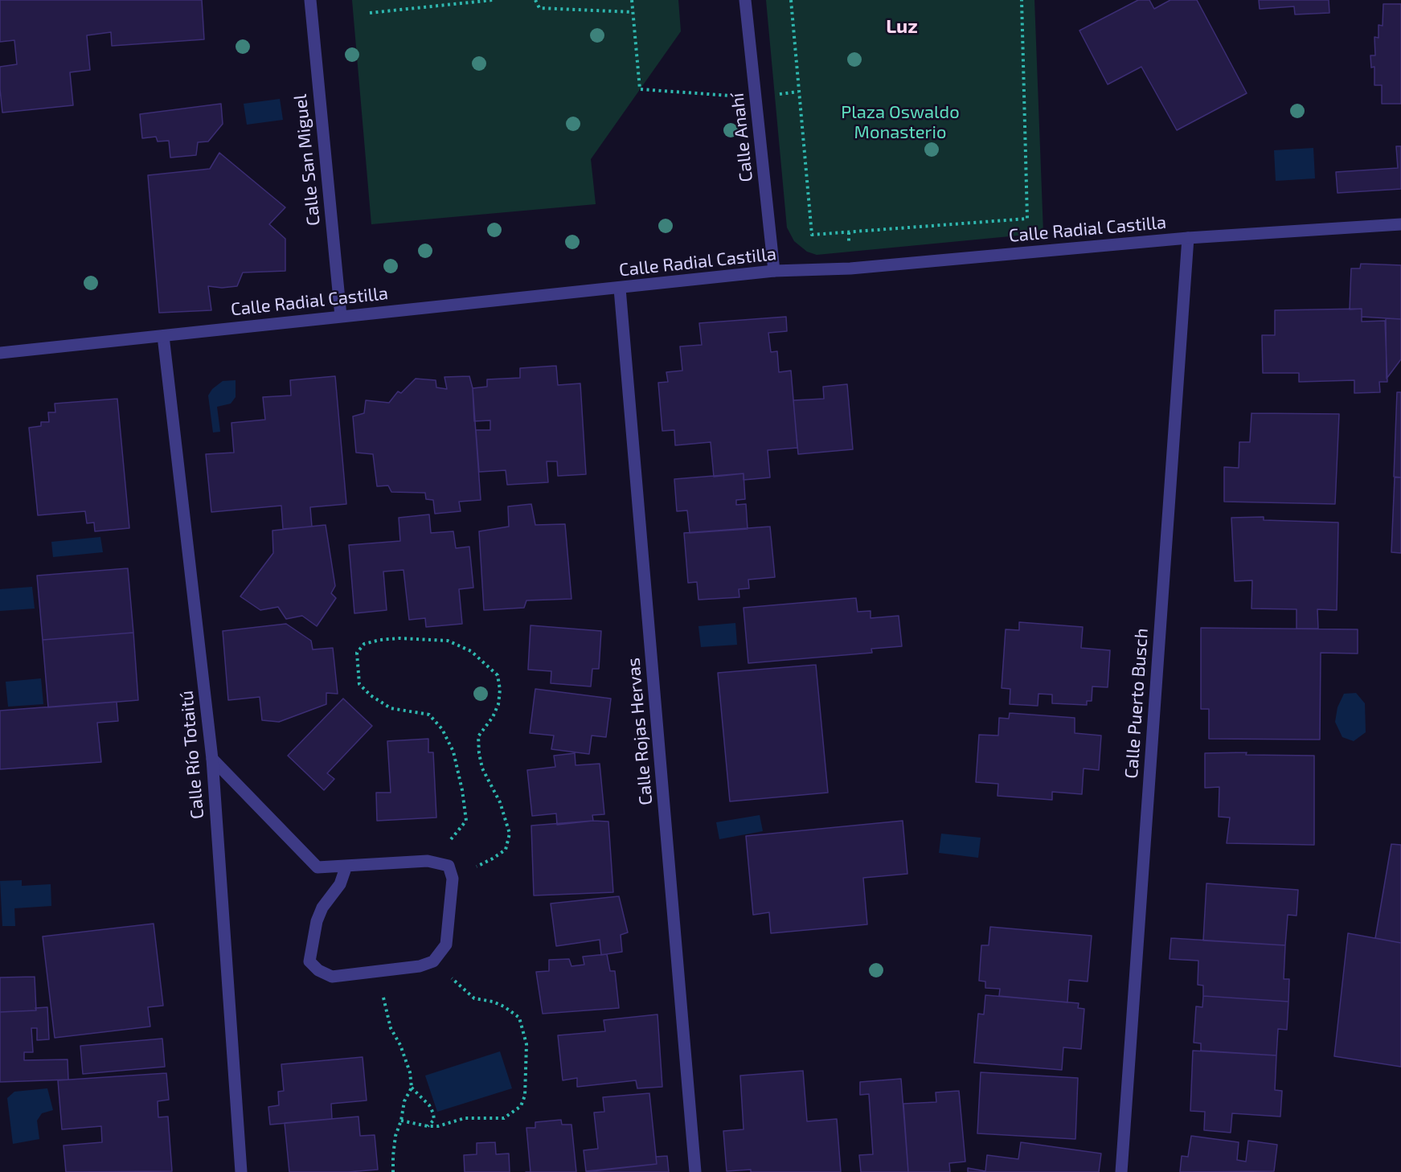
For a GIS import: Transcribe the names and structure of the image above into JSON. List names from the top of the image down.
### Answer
{
  "streets": {
    "street": [
      "Calle Anahí",
      "Calle San Miguel",
      "Calle Radial Castilla",
      "Calle Puerto Busch",
      "Calle Rojas Hervas",
      "Calle Río Totaitú"
    ]
  },
  "crossings": [
    ["Calle Anahí", "Calle Radial Castilla"],
    ["Calle San Miguel", "Calle Radial Castilla"],
    ["Calle Radial Castilla", "Calle Puerto Busch"],
    ["Calle Radial Castilla", "Calle Rojas Hervas"],
    ["Calle Radial Castilla", "Calle Río Totaitú"]
  ],
  "districts": ["Luz"],
  "parks": ["Plaza Oswaldo Monasterio"]
}
